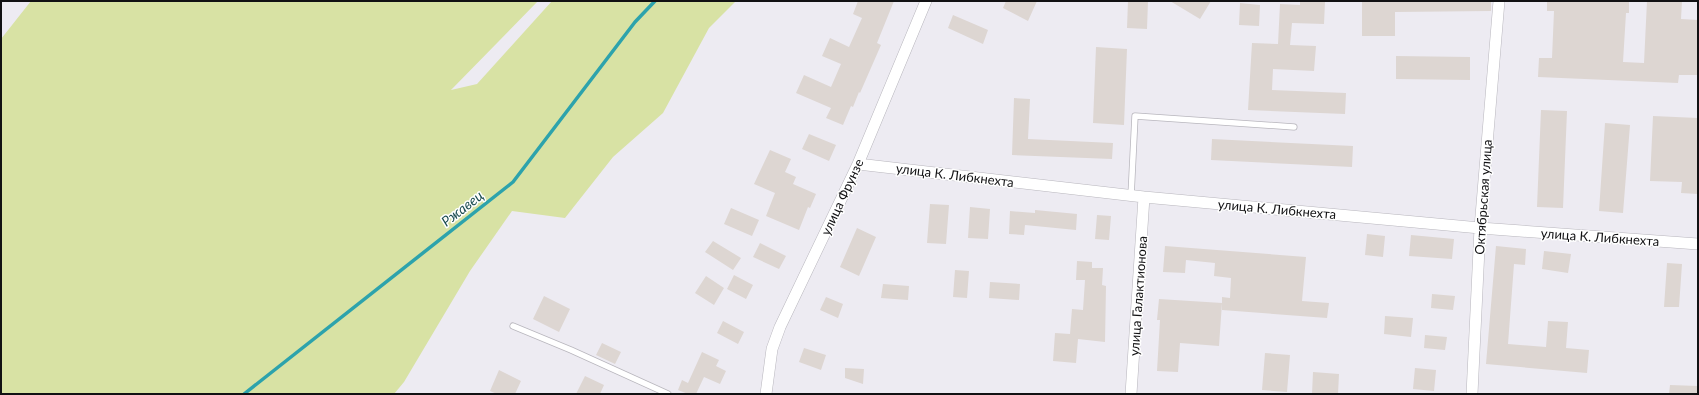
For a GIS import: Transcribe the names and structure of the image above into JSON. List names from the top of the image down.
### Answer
{
  "streets": {
    "street": [
      "улица К. Либкнехта",
      "улица Фрунзе",
      "Октябрьская улица",
      "улица Галактионова"
    ]
  },
  "crossings": [
    ["улица К. Либкнехта", "улица Фрунзе"],
    ["улица К. Либкнехта", "Октябрьская улица"],
    ["улица К. Либкнехта", "улица Галактионова"]
  ],
  "water": ["Ржавец"]
}
